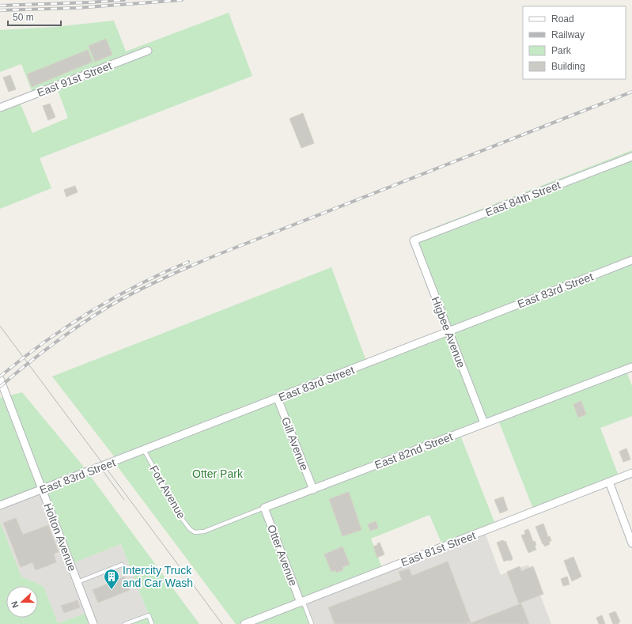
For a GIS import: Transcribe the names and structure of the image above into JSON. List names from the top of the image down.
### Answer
{
  "streets": {
    "street": [
      "East 91st Street",
      "East 84th Street",
      "East 83rd Street",
      "Higbee Avenue",
      "Gill Avenue",
      "East 82nd Street",
      "Holton Avenue",
      "East 81st Street",
      "Otter Avenue"
    ],
    "lane": ["Fort Avenue"]
  },
  "crossings": [
    ["East 84th Street", "Higbee Avenue"],
    ["East 83rd Street", "Higbee Avenue"],
    ["East 83rd Street", "Gill Avenue"],
    ["East 83rd Street", "Fort Avenue"],
    ["East 83rd Street", "Holton Avenue"],
    ["Higbee Avenue", "East 82nd Street"],
    ["Gill Avenue", "East 82nd Street"],
    ["East 82nd Street", "Fort Avenue"],
    ["East 82nd Street", "Otter Avenue"],
    ["East 81st Street", "Otter Avenue"]
  ],
  "parks": ["Otter Park"],
  "places": {
    "building": ["Intercity Truck and Car Wash"]
  },
  "legend": [
    "Road",
    "Railway",
    "Park",
    "Building"
  ],
  "scale_bar": "50 m",
  "north": "left"
}
